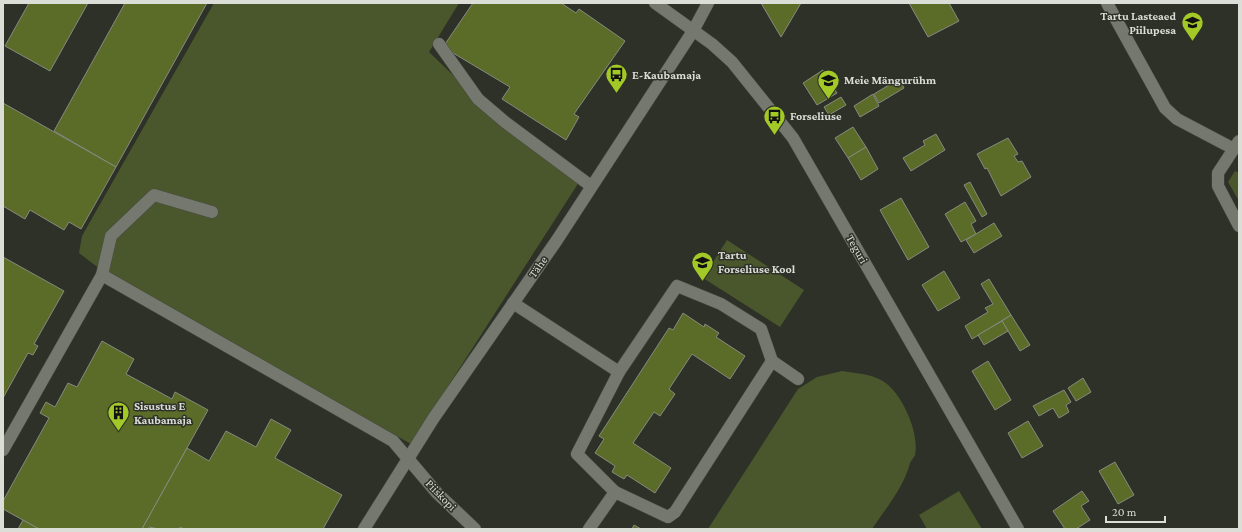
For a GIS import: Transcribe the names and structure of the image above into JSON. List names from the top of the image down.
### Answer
{
  "streets": {
    "street": ["Teguri", "Tähe", "Piiskopi"]
  },
  "crossings": [
    ["Teguri", "Tähe"],
    ["Tähe", "Piiskopi"]
  ],
  "places": {
    "school or university": ["Tartu Lasteaed Piilupesa", "Meie Mängurühm", "Tartu Forseliuse Kool"],
    "bus stop": ["E-Kaubamaja", "Forseliuse"],
    "building": ["Sisustus E Kaubamaja"]
  },
  "scale_bar": "20 m"
}
